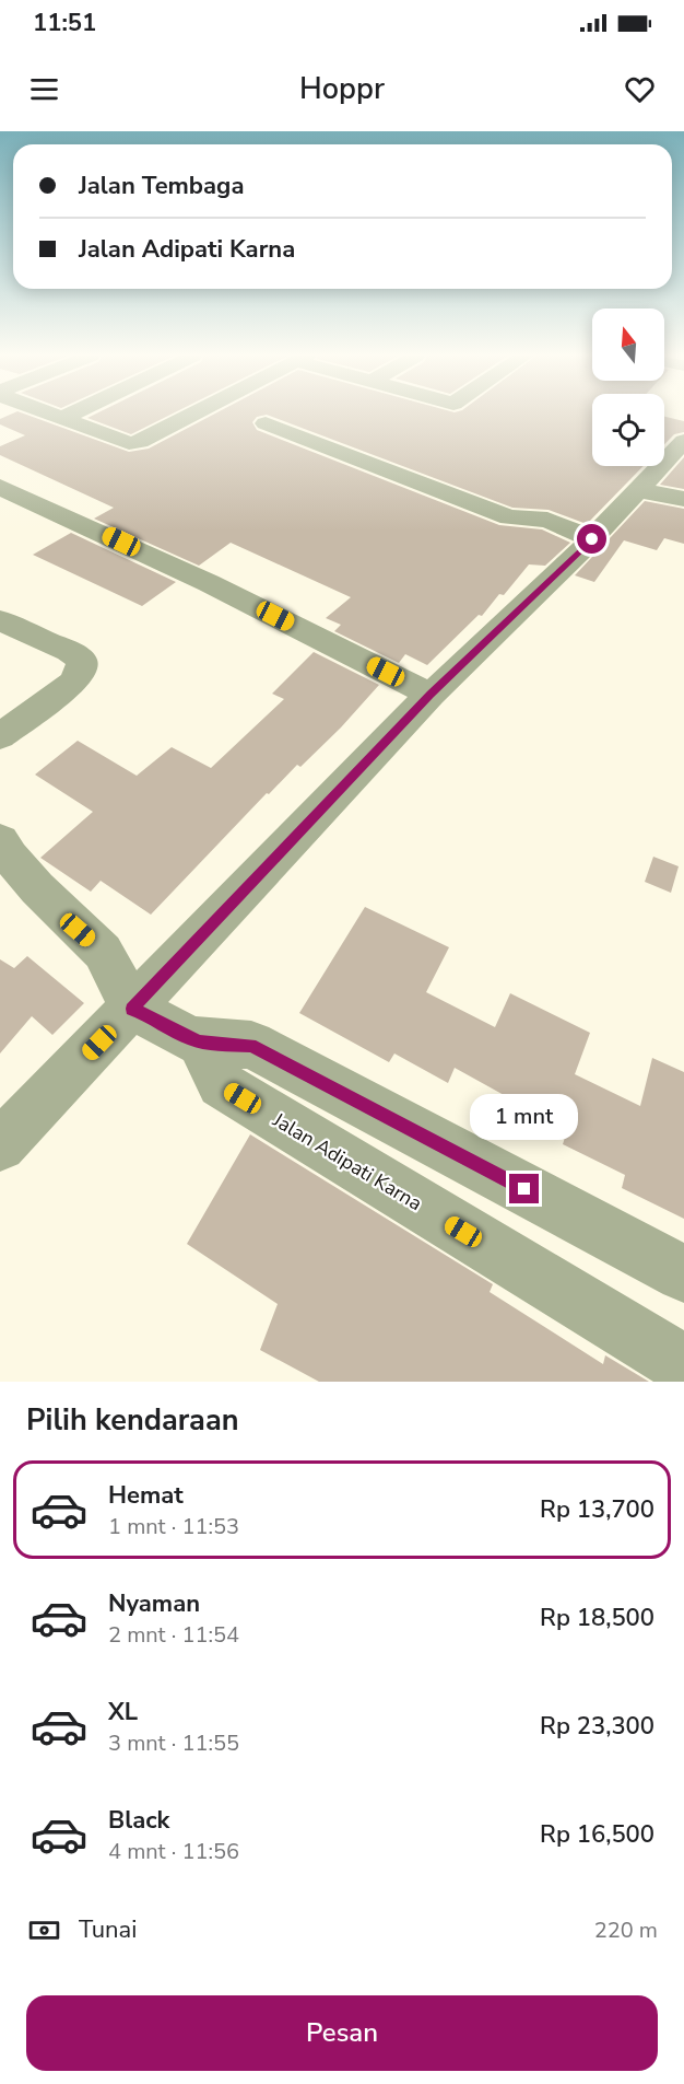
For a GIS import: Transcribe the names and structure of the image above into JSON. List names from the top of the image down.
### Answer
{
  "streets": {
    "street": ["Jalan Adipati Karna"]
  },
  "north": "top",
  "page": {
    "status": "11:51",
    "header": "Hoppr",
    "banner": ["Jalan Tembaga", "Jalan Adipati Karna"],
    "bubble": "1 mnt",
    "heading": "Pilih kendaraan",
    "list": [
      {
        "name": "Hemat",
        "note": "1 mnt · 11:53",
        "value": "Rp 13,700"
      },
      {
        "name": "Nyaman",
        "note": "2 mnt · 11:54",
        "value": "Rp 18,500"
      },
      {
        "name": "XL",
        "note": "3 mnt · 11:55",
        "value": "Rp 23,300"
      },
      {
        "name": "Black",
        "note": "4 mnt · 11:56",
        "value": "Rp 16,500"
      }
    ],
    "pay": ["Tunai", "220 m"],
    "buttons": "Pesan"
  }
}
